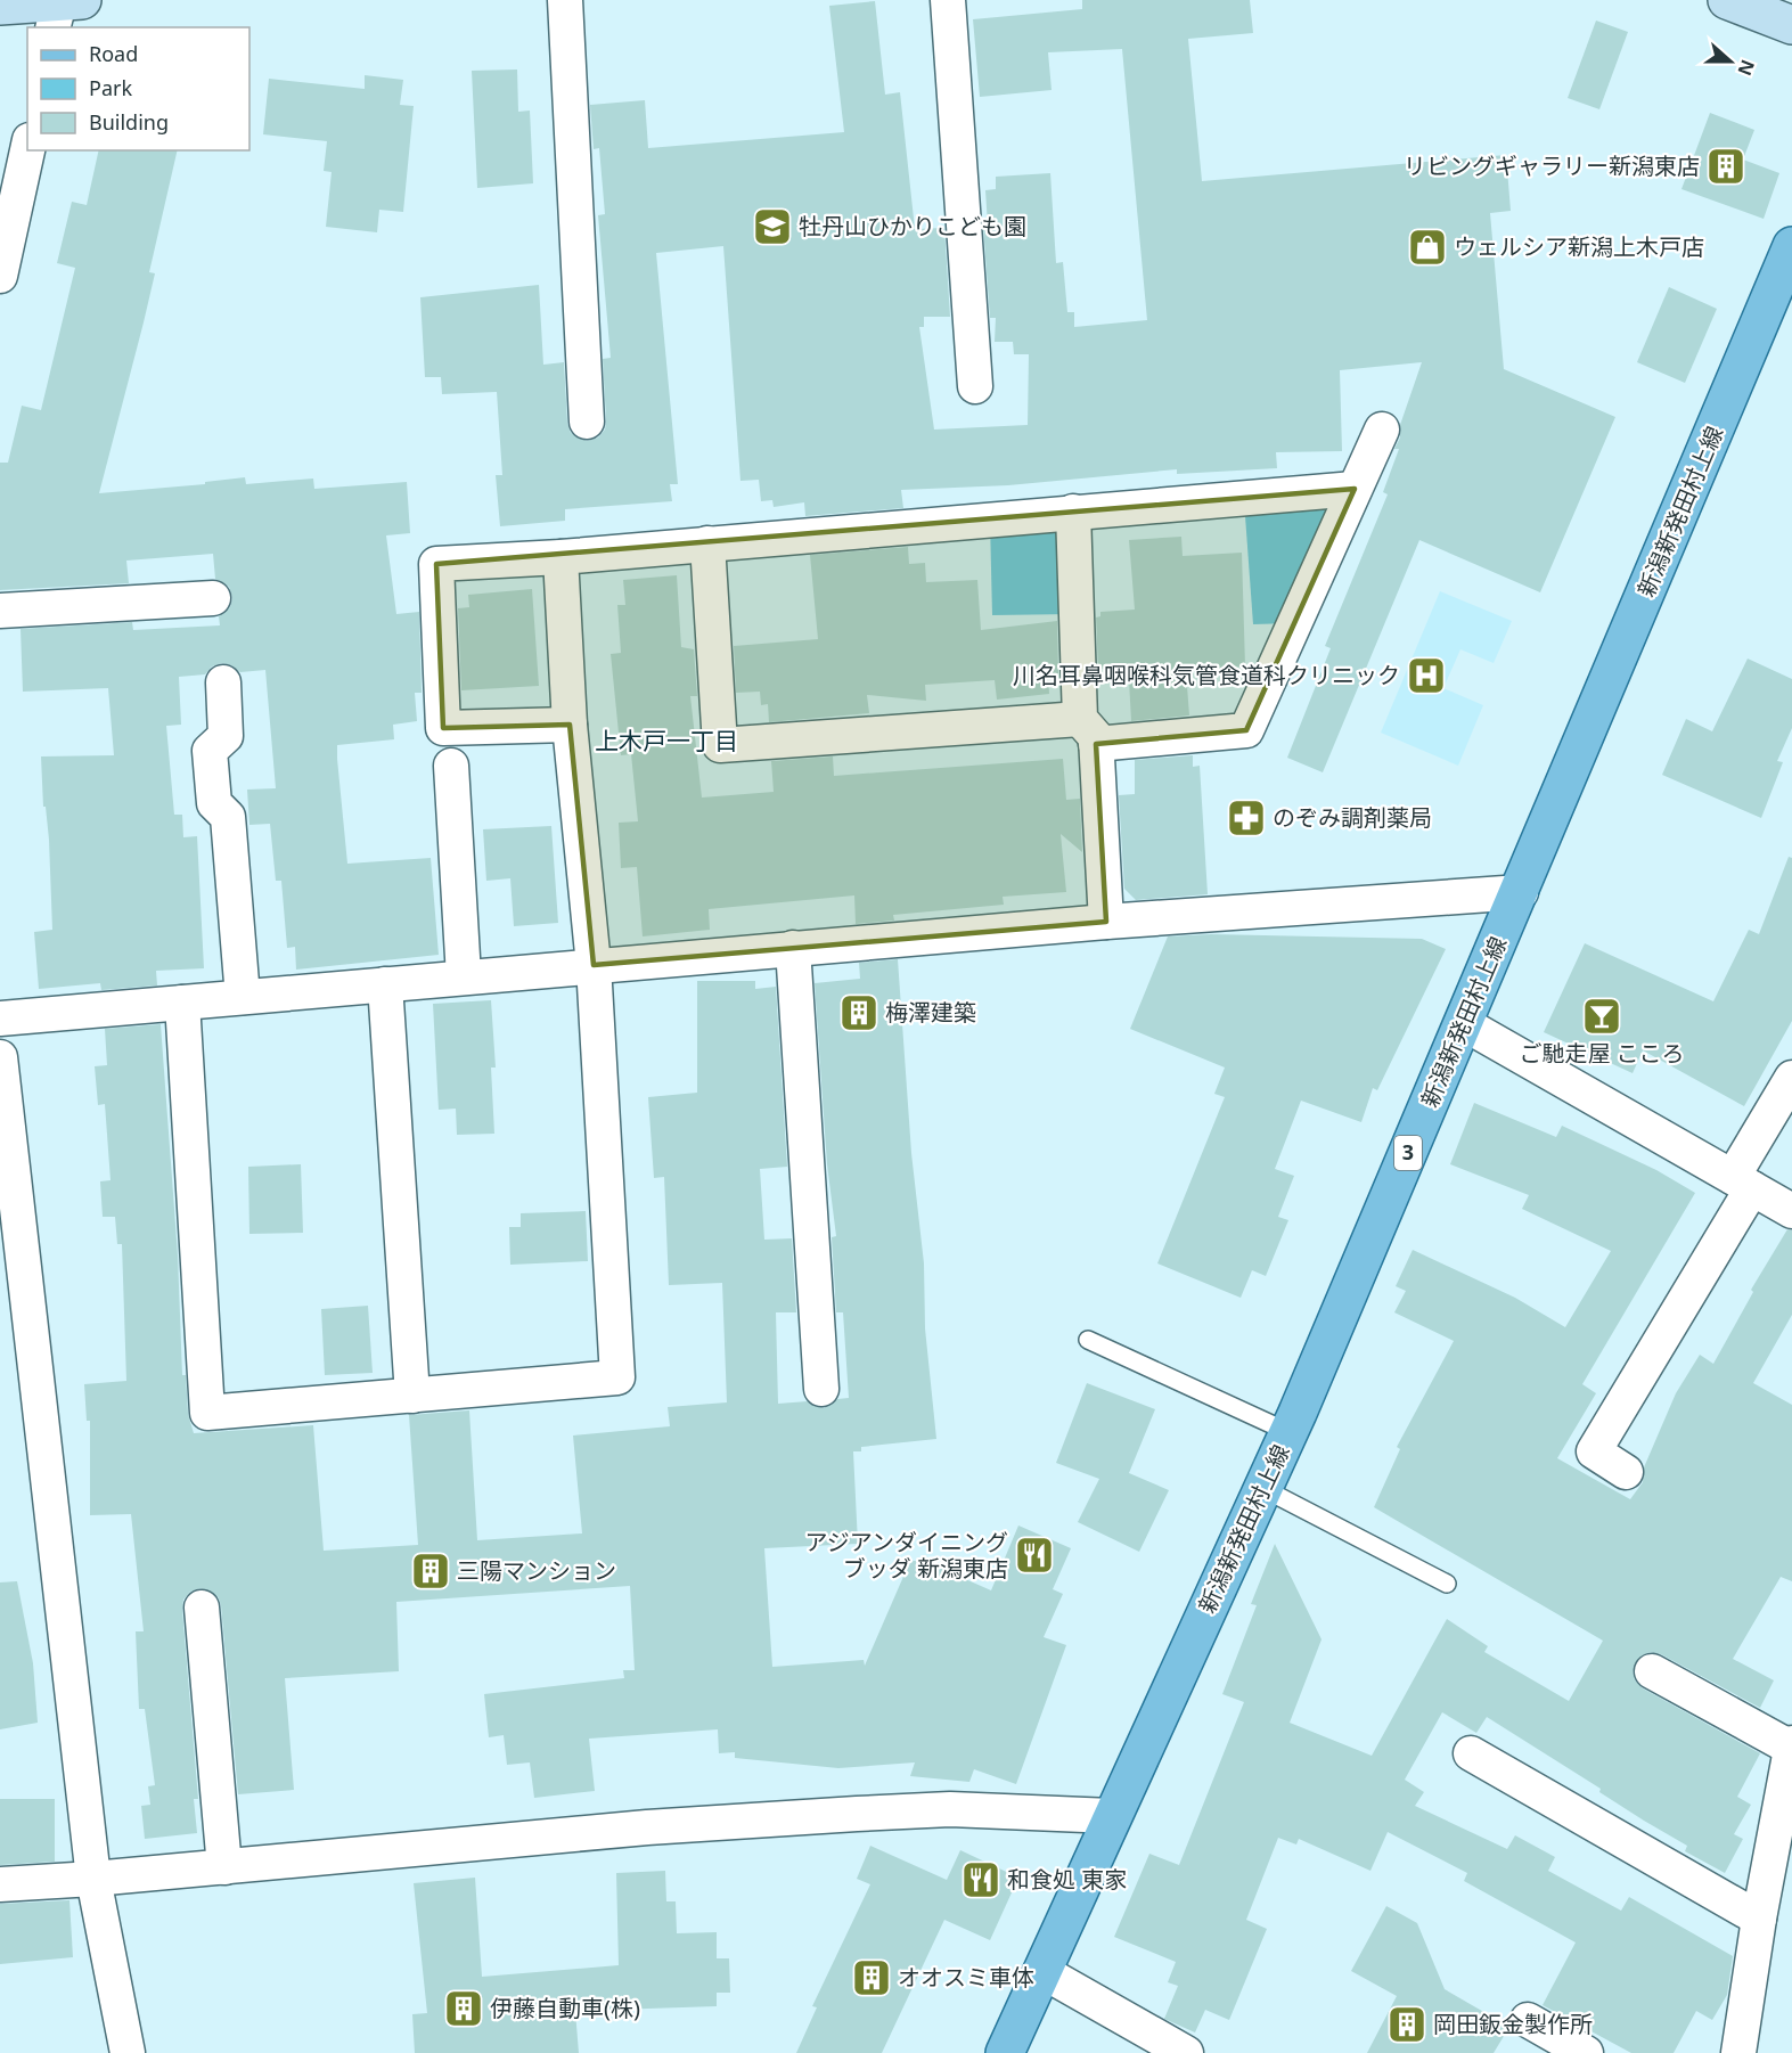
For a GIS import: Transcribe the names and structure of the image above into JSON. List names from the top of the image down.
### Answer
{
  "streets": {
    "main road": ["新潟新発田村上線", "3"]
  },
  "districts": ["上木戸一丁目"],
  "places": {
    "building": [
      "リビングギャラリー新潟東店",
      "梅澤建築",
      "三陽マンション",
      "オオスミ車体",
      "伊藤自動車(株)",
      "岡田鈑金製作所"
    ],
    "school or university": ["牡丹山ひかりこども園"],
    "shop": ["ウェルシア新潟上木戸店"],
    "hospital": ["川名耳鼻咽喉科気管食道科クリニック"],
    "pharmacy": ["のぞみ調剤薬局"],
    "bar": ["ご馳走屋 こころ"],
    "restaurant": ["アジアンダイニング ブッダ 新潟東店", "和食処 東家"]
  },
  "legend": ["Road", "Park", "Building"],
  "north": "right"
}
